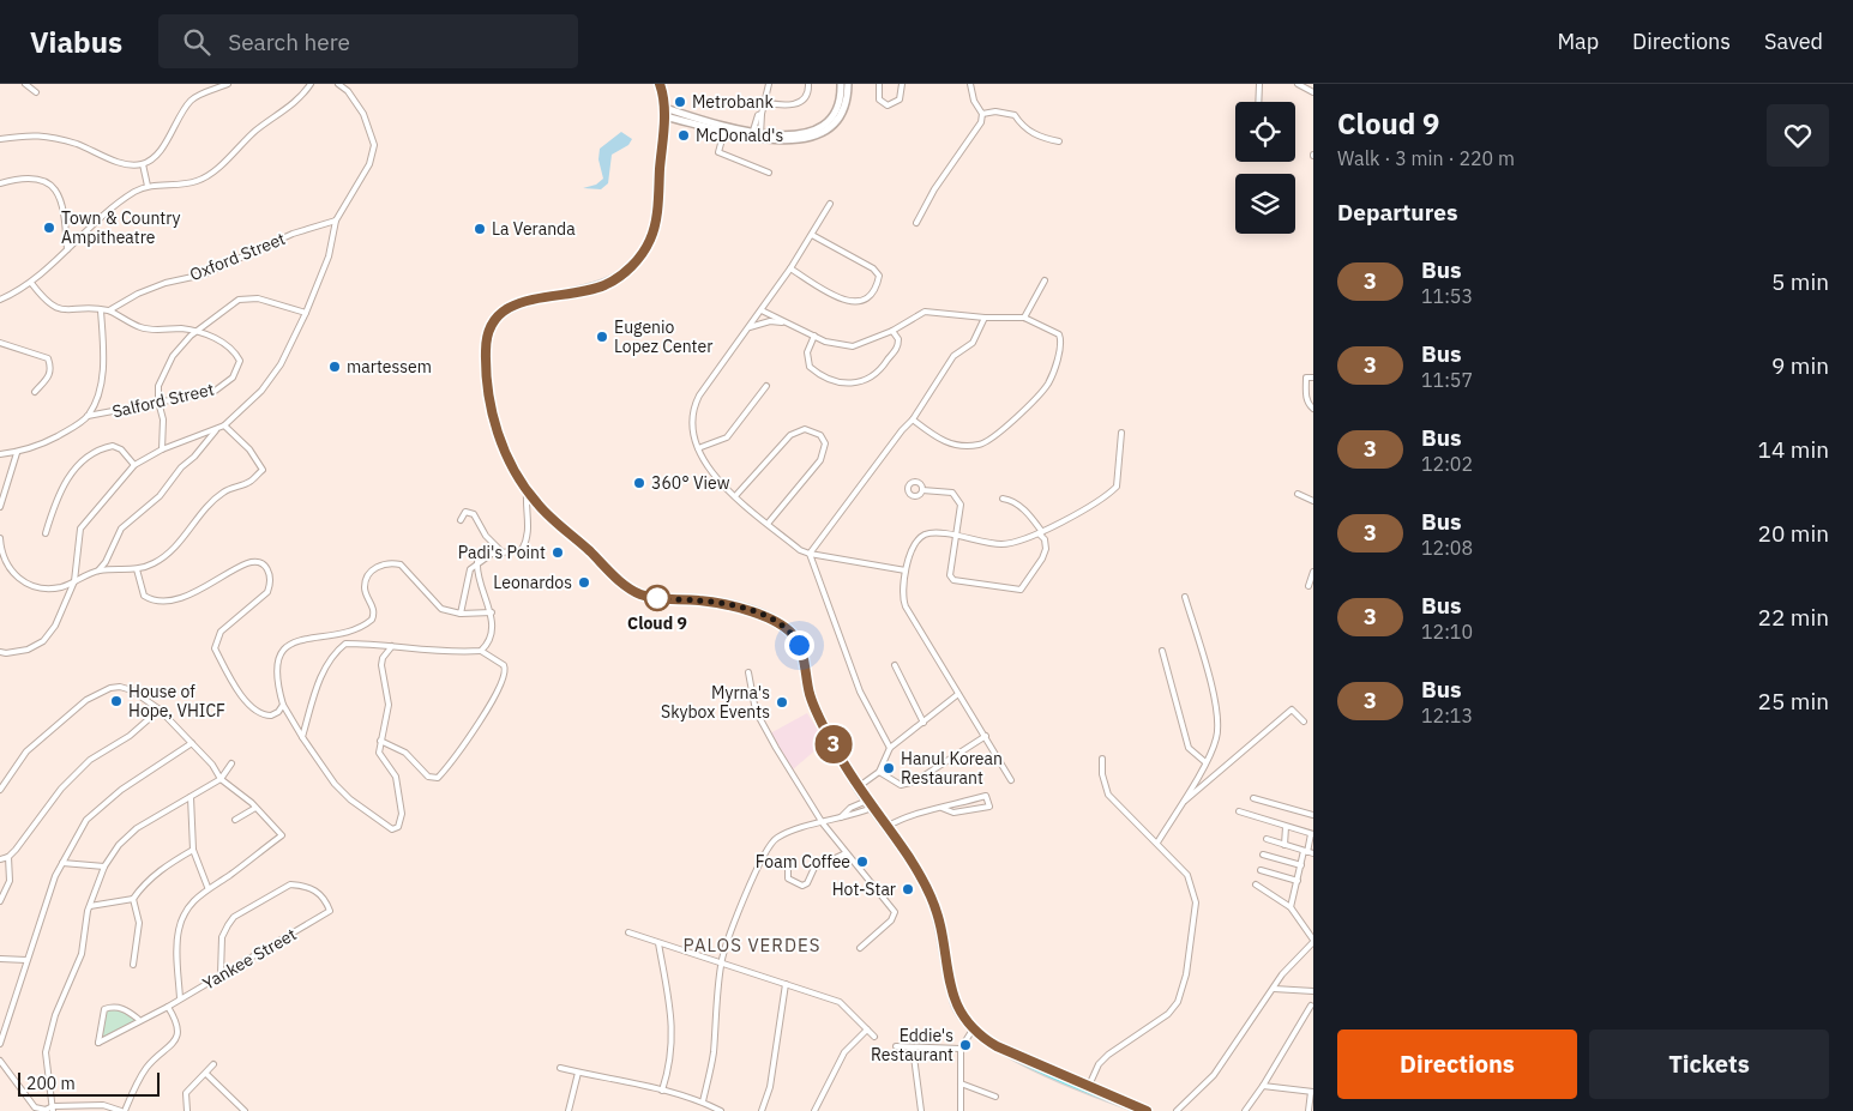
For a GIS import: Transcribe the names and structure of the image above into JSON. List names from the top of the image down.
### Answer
{
  "streets": {
    "street": ["Oxford Street", "Salford Street", "Yankee Street"]
  },
  "crossings": [
    ["Oxford Street", "Salford Street"]
  ],
  "districts": ["PALOS VERDES"],
  "places": [
    "Metrobank",
    "McDonald's",
    "Town & Country Ampitheatre",
    "La Veranda",
    "Eugenio Lopez Center",
    "martessem",
    "360° View",
    "Padi's Point",
    "Leonardos",
    "Cloud 9",
    "House of Hope, VHICF",
    "Myrna's Skybox Events",
    "Hanul Korean Restaurant",
    "Foam Coffee",
    "Hot-Star",
    "Eddie's Restaurant"
  ],
  "lines": ["bus line 3"],
  "scale_bar": "200 m",
  "page": {
    "header": "Viabus",
    "search": "Search here",
    "nav": ["Map", "Directions", "Saved"],
    "on_map": "3",
    "heading": [
      ["Cloud 9", "Walk · 3 min · 220 m"],
      "Departures"
    ],
    "list": [
      {
        "mark": "3",
        "name": "Bus",
        "note": "11:53",
        "value": "5 min"
      },
      {
        "mark": "3",
        "name": "Bus",
        "note": "11:57",
        "value": "9 min"
      },
      {
        "mark": "3",
        "name": "Bus",
        "note": "12:02",
        "value": "14 min"
      },
      {
        "mark": "3",
        "name": "Bus",
        "note": "12:08",
        "value": "20 min"
      },
      {
        "mark": "3",
        "name": "Bus",
        "note": "12:10",
        "value": "22 min"
      },
      {
        "mark": "3",
        "name": "Bus",
        "note": "12:13",
        "value": "25 min"
      }
    ],
    "buttons": ["Directions", "Tickets"],
    "scale": "200 m"
  }
}
